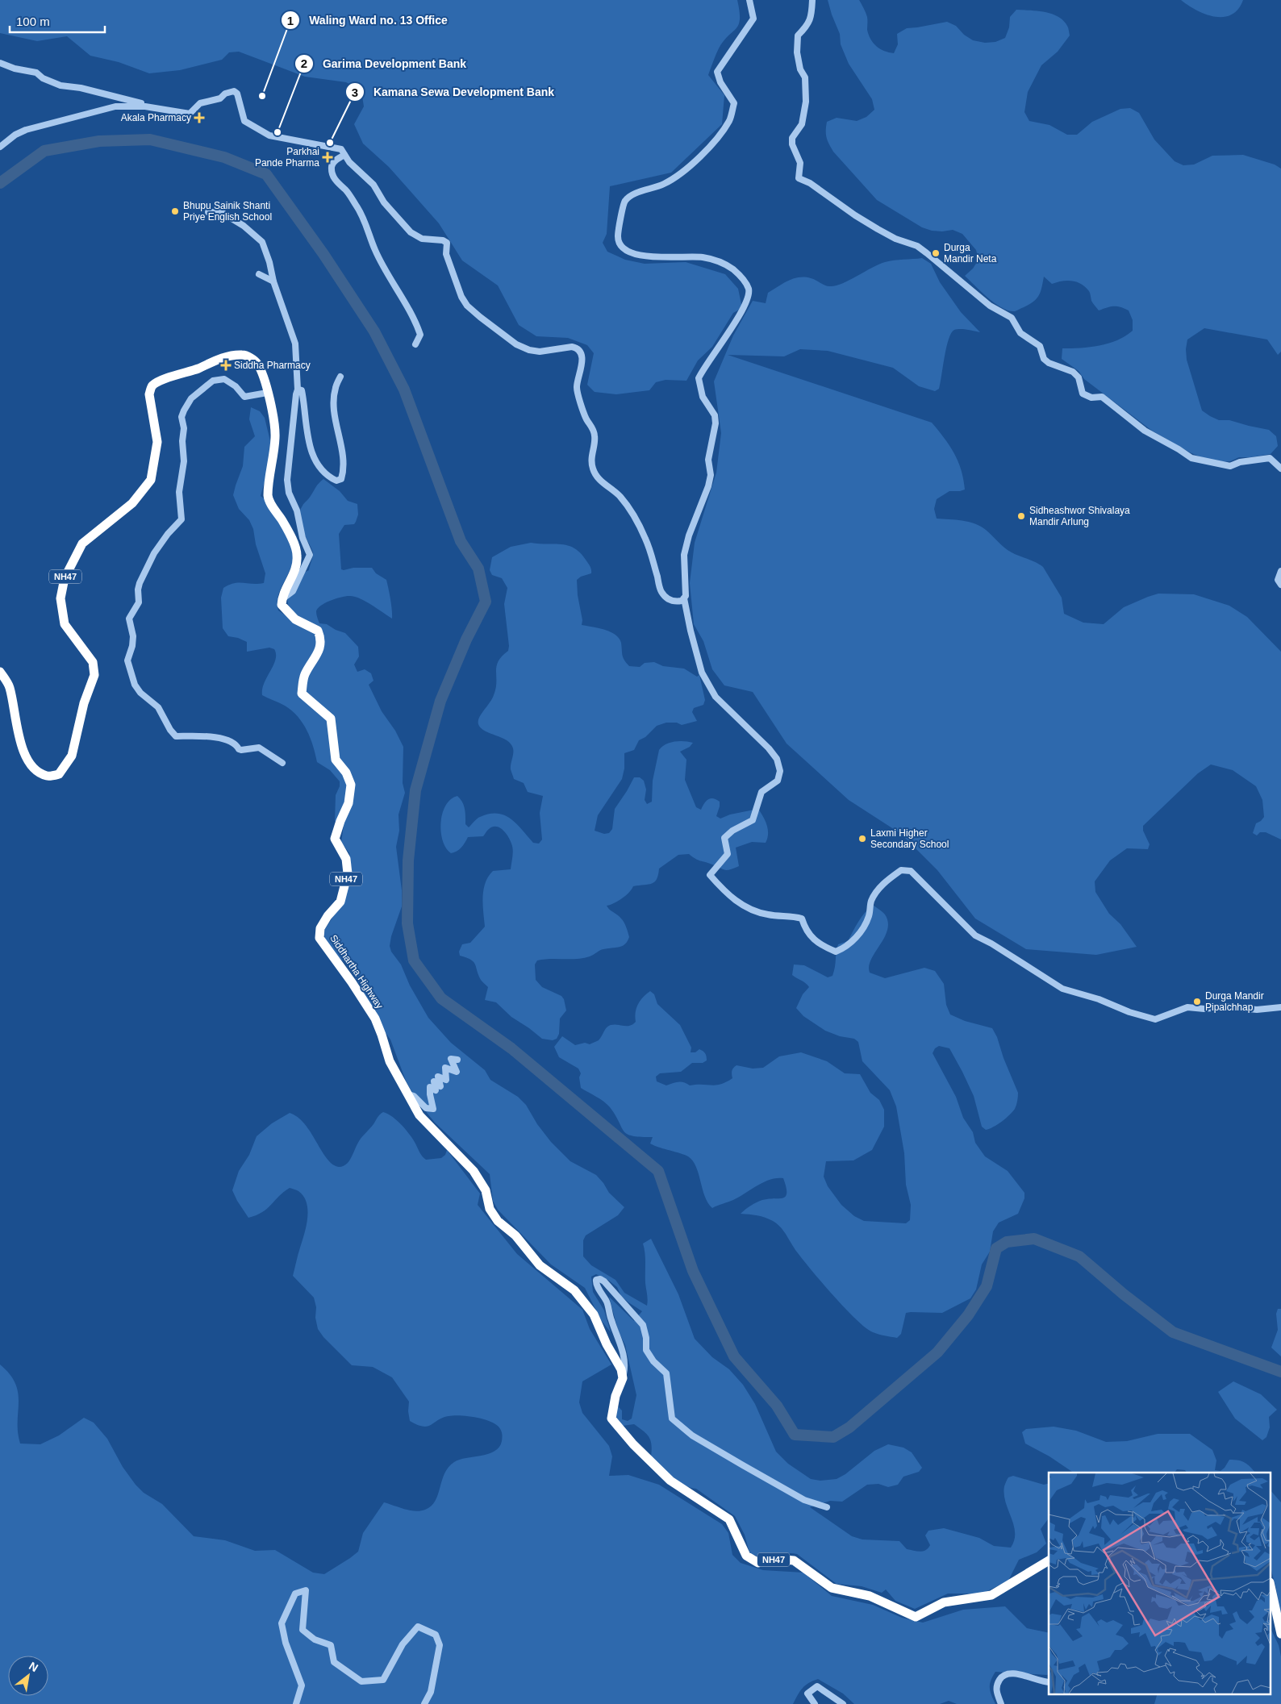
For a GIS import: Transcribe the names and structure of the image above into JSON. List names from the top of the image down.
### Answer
{
  "streets": {
    "highway": ["NH47", "Siddhartha Highway"]
  },
  "crossings": [
    ["NH47", "Siddhartha Highway"]
  ],
  "places": {
    "other": [
      "Waling Ward no. 13 Office",
      "Garima Development Bank",
      "Kamana Sewa Development Bank",
      "Bhupu Sainik Shanti Priye English School",
      "Durga Mandir Neta",
      "Sidheashwor Shivalaya Mandir Arlung",
      "Laxmi Higher Secondary School",
      "Durga Mandir Pipalchhap"
    ],
    "health": ["Akala Pharmacy", "Parkhai Pande Pharma", "Siddha Pharmacy"]
  },
  "scale_bar": "100 m",
  "north": "top right"
}
